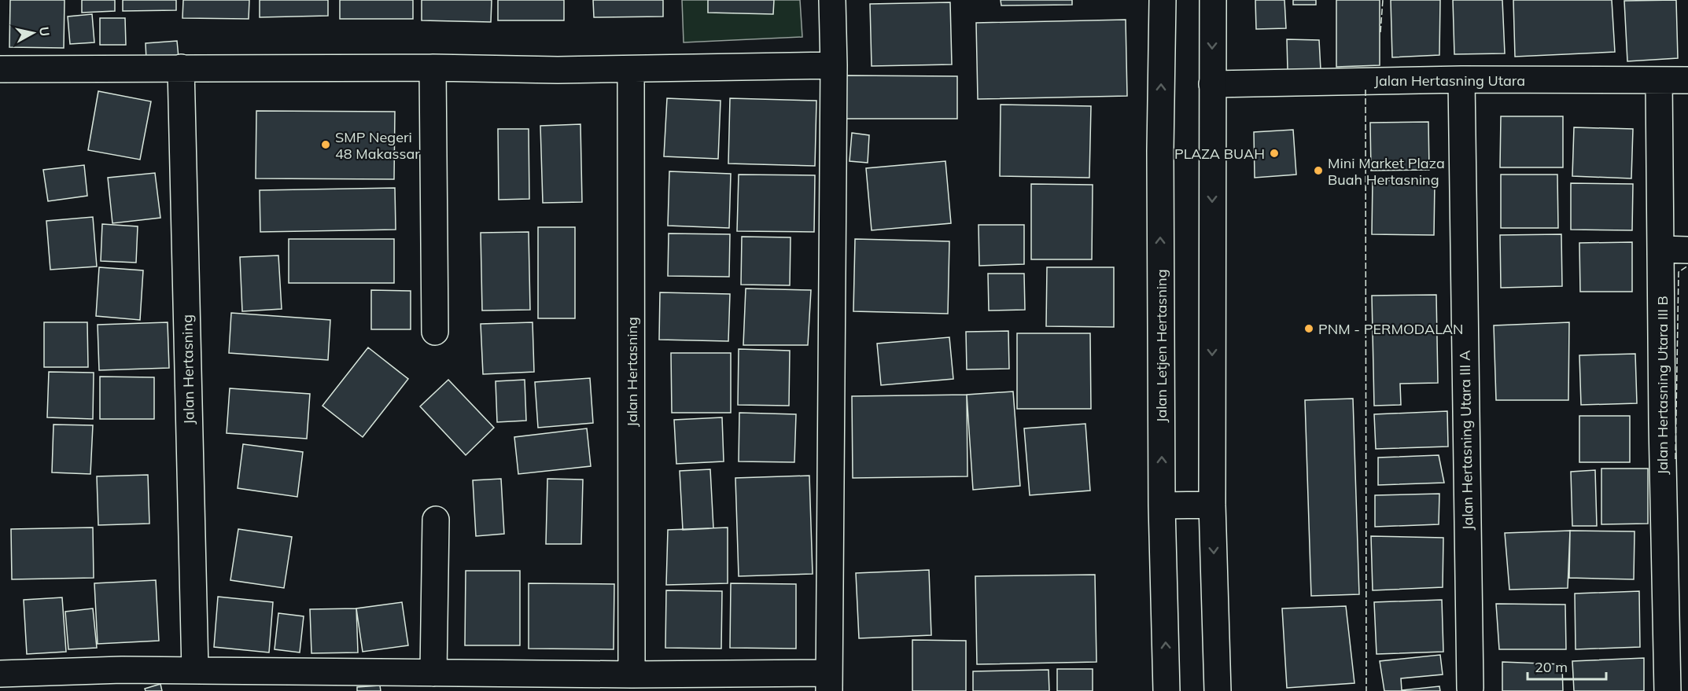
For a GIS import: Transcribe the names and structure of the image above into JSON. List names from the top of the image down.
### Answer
{
  "streets": {
    "street": [
      "Jalan Hertasning Utara",
      "Jalan Letjen Hertasning",
      "Jalan Hertasning",
      "Jalan Hertasning Utara III B",
      "Jalan Hertasning Utara III A"
    ]
  },
  "crossings": [
    ["Jalan Hertasning Utara", "Jalan Hertasning Utara III B"],
    ["Jalan Hertasning Utara", "Jalan Hertasning Utara III A"]
  ],
  "places": [
    "SMP Negeri 48 Makassar",
    "PLAZA BUAH",
    "Mini Market Plaza Buah Hertasning",
    "PNM - PERMODALAN"
  ],
  "scale_bar": "20 m",
  "north": "right"
}
